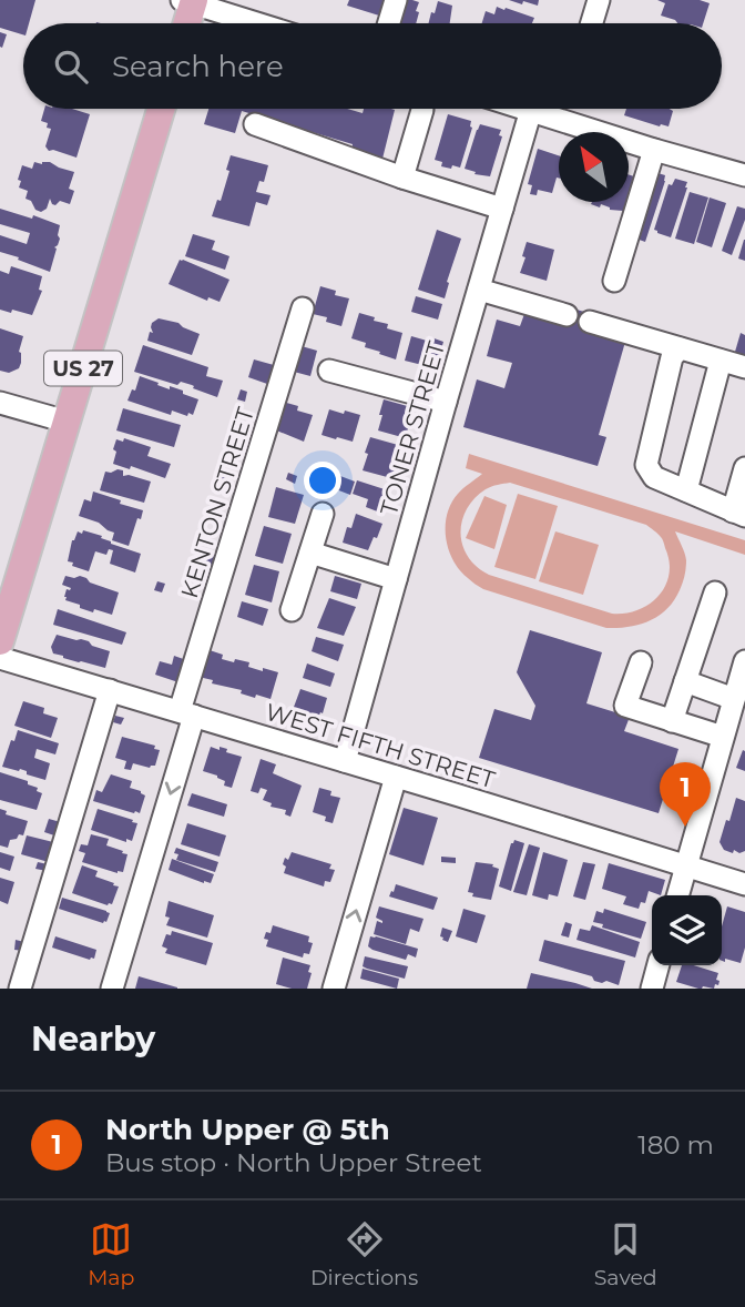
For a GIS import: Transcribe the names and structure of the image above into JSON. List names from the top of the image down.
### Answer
{
  "streets": {
    "main road": ["US 27"],
    "street": ["TONER STREET", "KENTON STREET", "WEST FIFTH STREET"]
  },
  "crossings": [
    ["TONER STREET", "WEST FIFTH STREET"],
    ["KENTON STREET", "WEST FIFTH STREET"]
  ],
  "north": "top left",
  "page": {
    "search": "Search here",
    "pins": "1",
    "heading": "Nearby",
    "list": [
      {
        "mark": "1",
        "name": "North Upper @ 5th",
        "note": "Bus stop · North Upper Street",
        "value": "180 m"
      }
    ],
    "nav": ["Map", "Directions", "Saved"]
  }
}
